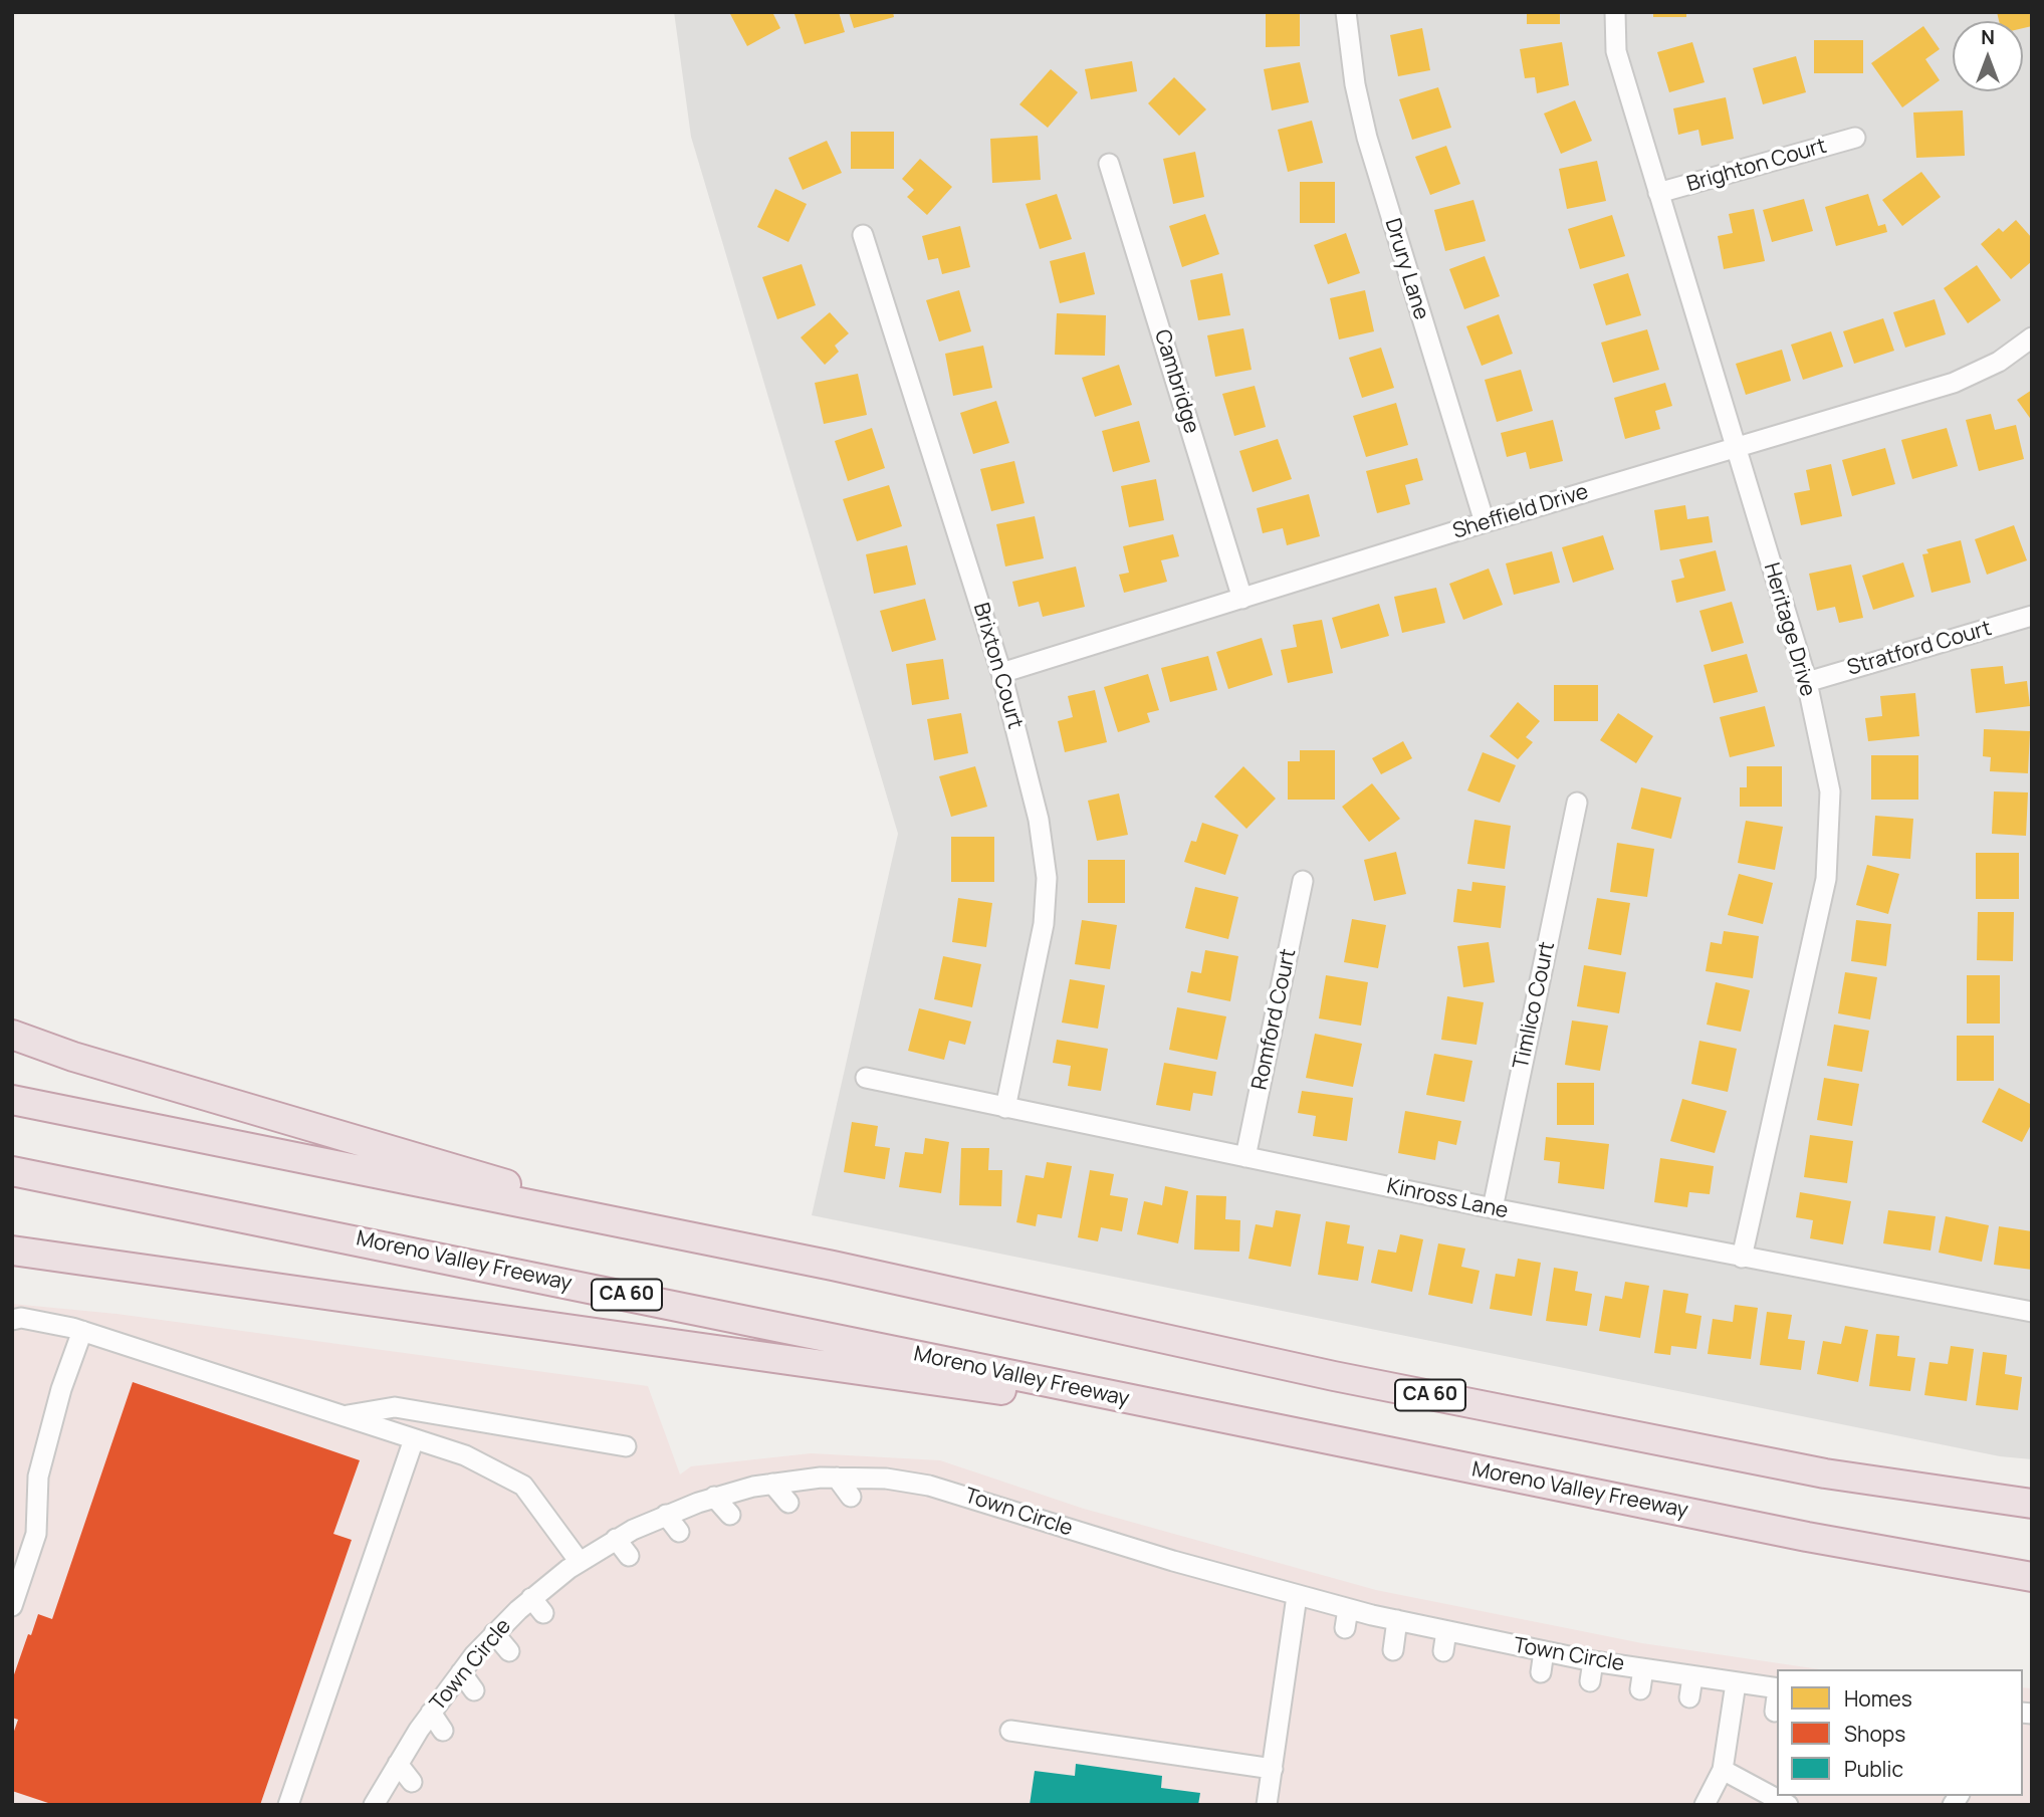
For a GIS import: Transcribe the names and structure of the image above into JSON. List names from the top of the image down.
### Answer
{
  "streets": {
    "highway": ["Moreno Valley Freeway", "CA 60"],
    "street": [
      "Brighton Court",
      "Drury Lane",
      "Cambridge",
      "Sheffield Drive",
      "Heritage Drive",
      "Stratford Court",
      "Brixton Court",
      "Timlico Court",
      "Romford Court",
      "Kinross Lane",
      "Town Circle"
    ]
  },
  "crossings": [
    ["Brighton Court", "Heritage Drive"],
    ["Drury Lane", "Sheffield Drive"],
    ["Cambridge", "Sheffield Drive"],
    ["Sheffield Drive", "Heritage Drive"],
    ["Sheffield Drive", "Brixton Court"],
    ["Heritage Drive", "Stratford Court"],
    ["Heritage Drive", "Kinross Lane"],
    ["Brixton Court", "Kinross Lane"],
    ["Timlico Court", "Kinross Lane"],
    ["Romford Court", "Kinross Lane"]
  ],
  "legend": ["Homes", "Shops", "Public"],
  "north": "top"
}
